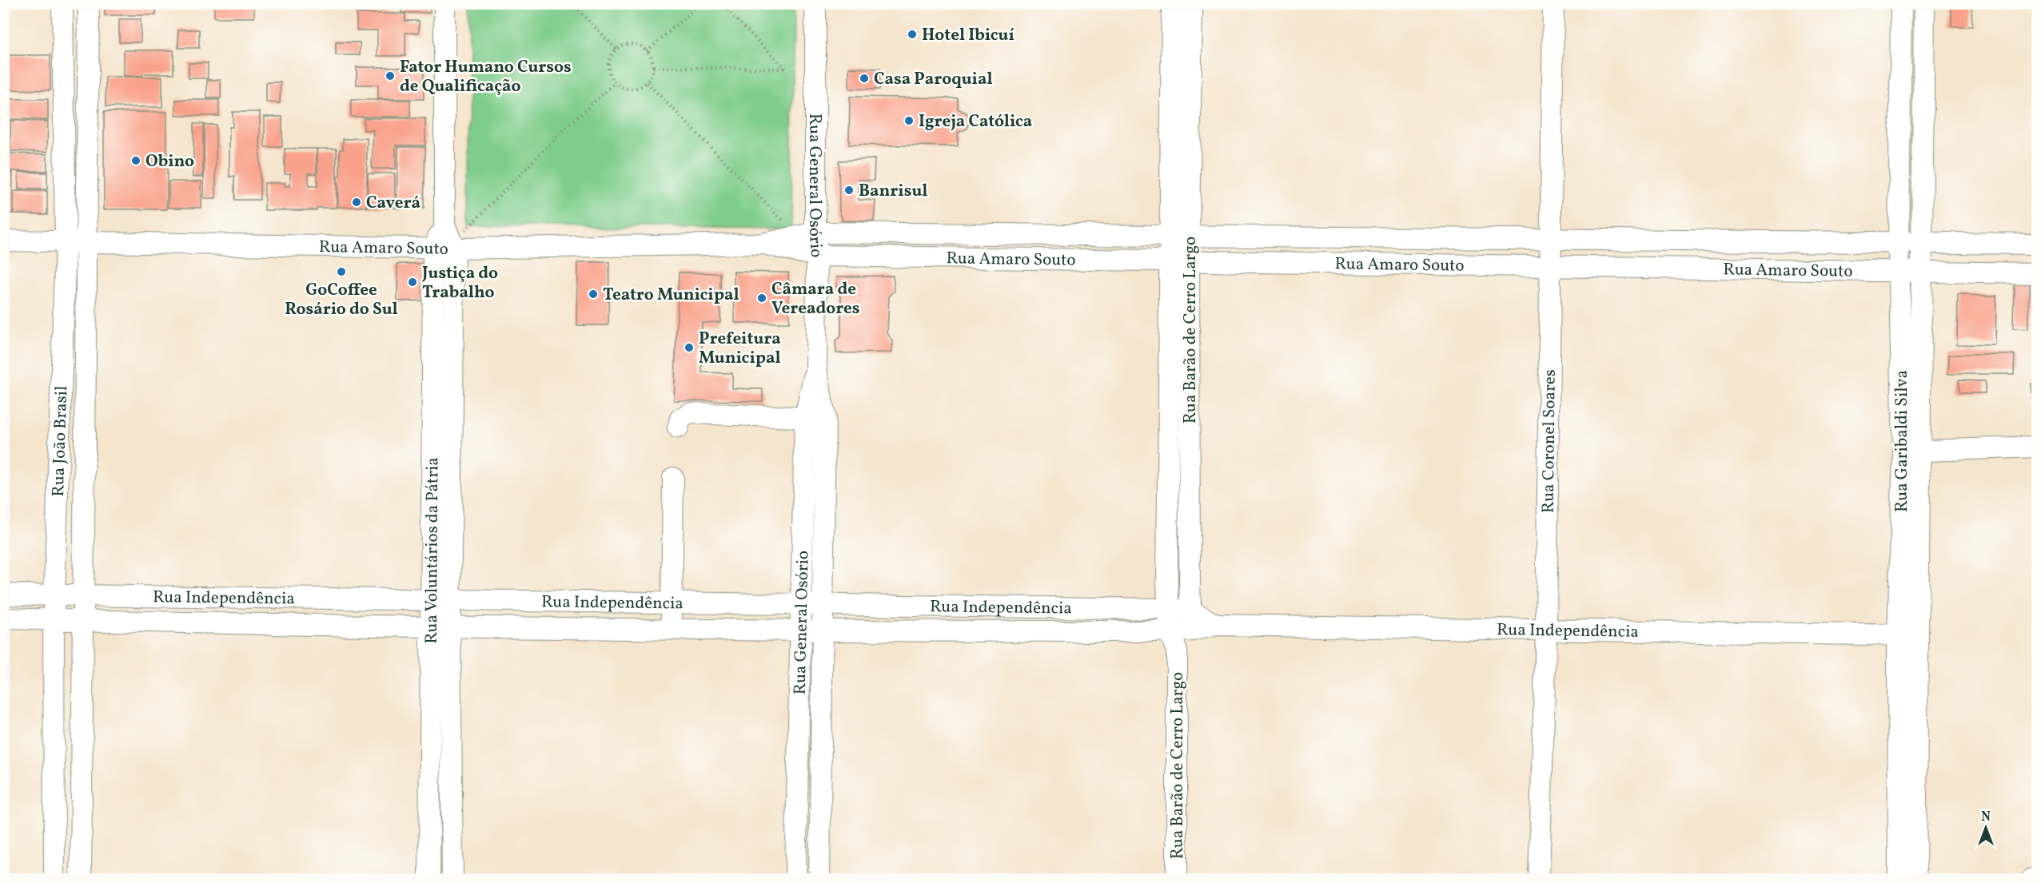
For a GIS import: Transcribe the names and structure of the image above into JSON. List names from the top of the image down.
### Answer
{
  "streets": {
    "street": [
      "Rua General Osório",
      "Rua Amaro Souto",
      "Rua Barão de Cerro Largo",
      "Rua João Brasil",
      "Rua Garibaldi Silva",
      "Rua Coronel Soares",
      "Rua Voluntários da Pátria",
      "Rua Independência"
    ]
  },
  "crossings": [
    ["Rua General Osório", "Rua Amaro Souto"],
    ["Rua General Osório", "Rua Independência"],
    ["Rua Amaro Souto", "Rua Barão de Cerro Largo"],
    ["Rua Amaro Souto", "Rua João Brasil"],
    ["Rua Amaro Souto", "Rua Garibaldi Silva"],
    ["Rua Amaro Souto", "Rua Coronel Soares"],
    ["Rua Amaro Souto", "Rua Voluntários da Pátria"],
    ["Rua Barão de Cerro Largo", "Rua Independência"],
    ["Rua João Brasil", "Rua Independência"],
    ["Rua Garibaldi Silva", "Rua Independência"],
    ["Rua Coronel Soares", "Rua Independência"],
    ["Rua Voluntários da Pátria", "Rua Independência"]
  ],
  "places": [
    "Hotel Ibicuí",
    "Fator Humano Cursos de Qualificação",
    "Casa Paroquial",
    "Igreja Católica",
    "Obino",
    "Banrisul",
    "Caverá",
    "GoCoffee Rosário do Sul",
    "Justiça do Trabalho",
    "Teatro Municipal",
    "Câmara de Vereadores",
    "Prefeitura Municipal"
  ],
  "north": "top"
}
